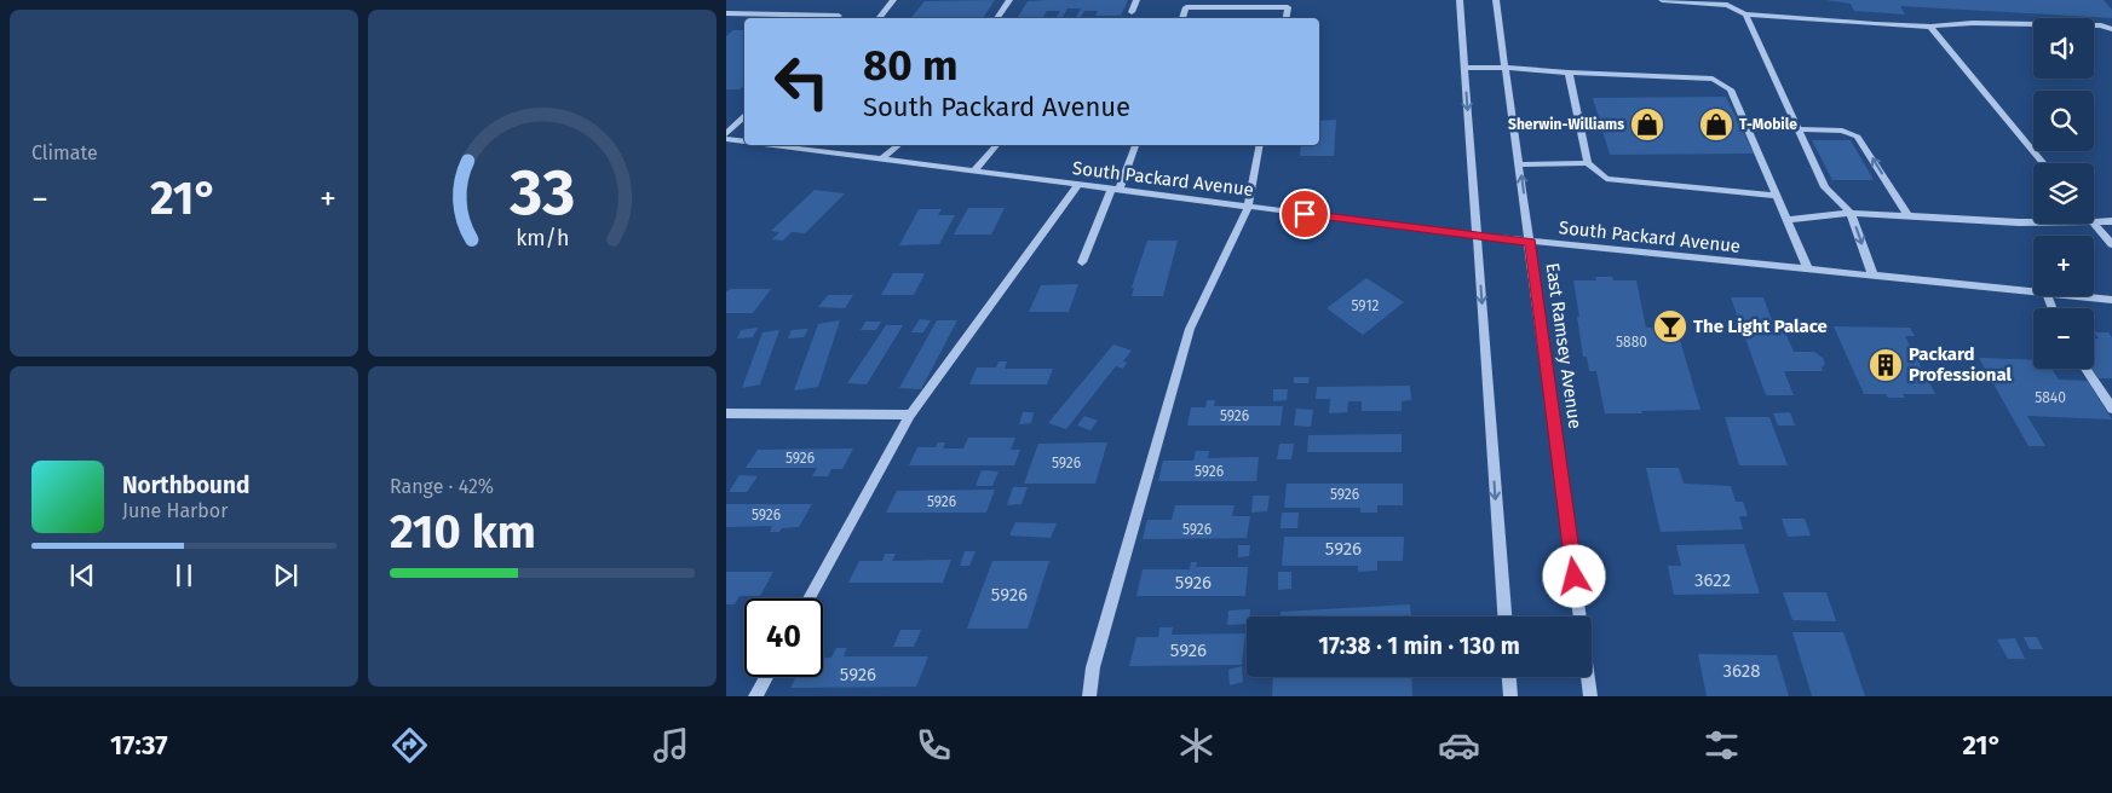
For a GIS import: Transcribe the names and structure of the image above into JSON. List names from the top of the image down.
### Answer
{
  "streets": {
    "street": ["South Packard Avenue", "East Ramsey Avenue"]
  },
  "crossings": [
    ["South Packard Avenue", "East Ramsey Avenue"]
  ],
  "places": {
    "shop": ["Sherwin-Williams", "T-Mobile"],
    "bar": ["The Light Palace"],
    "building": ["Packard Professional"]
  },
  "house_numbers": [
    "5912",
    "5880",
    "5840",
    "5926",
    "5926",
    "5926",
    "5926",
    "5926",
    "5926",
    "5926",
    "5926",
    "5926",
    "3622",
    "5926",
    "5926",
    "5926",
    "3628",
    "5926"
  ],
  "page": {
    "tile": [
      "Climate",
      ["Range · 42%", "210 km"]
    ],
    "map_buttons": ["+", "−"],
    "turn": ["80 m", "South Packard Avenue"],
    "heat": ["−", "21°", "+"],
    "song": ["Northbound", "June Harbor"],
    "limit": "40",
    "trip": "17:38 · 1 min · 130 m",
    "tabs": ["17:37", "21°"],
    "gauge": ["33", "km/h"]
  }
}
